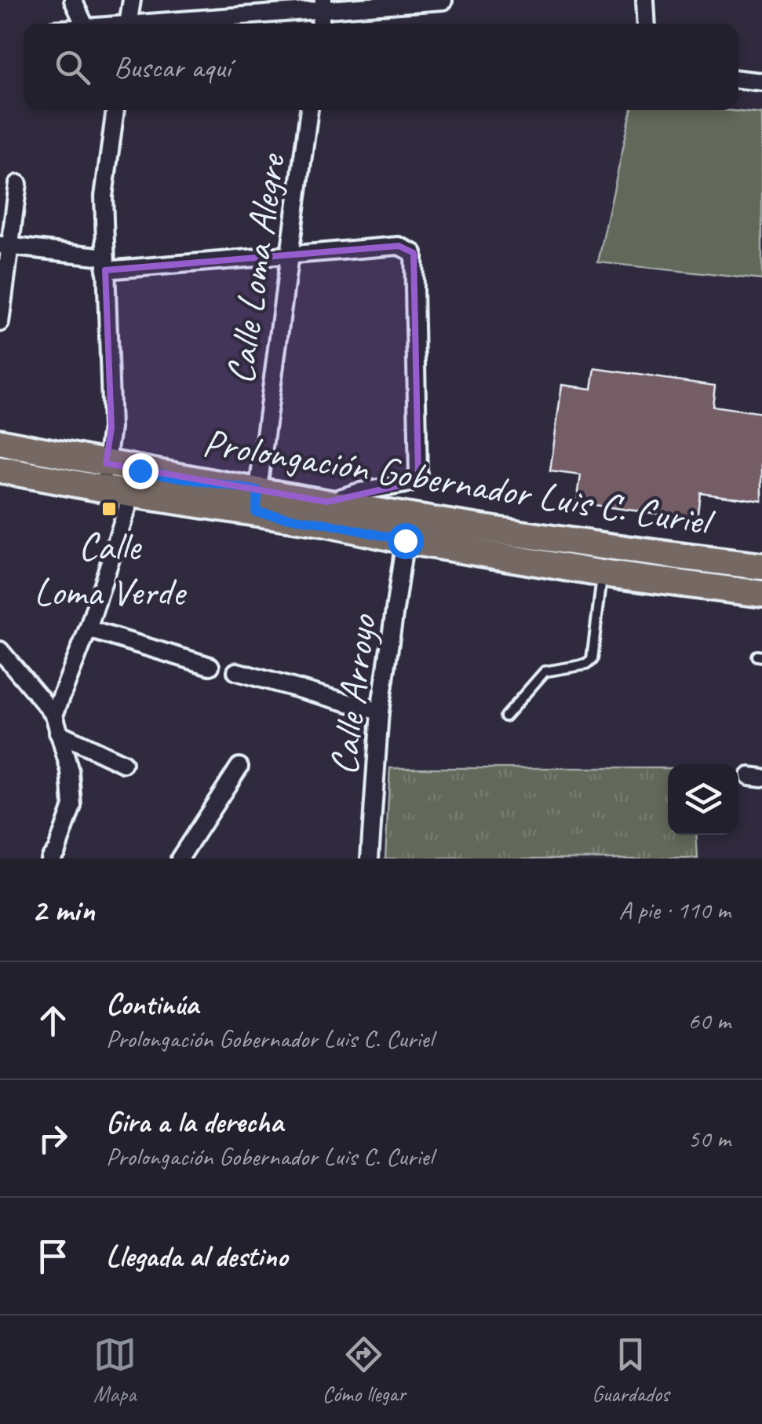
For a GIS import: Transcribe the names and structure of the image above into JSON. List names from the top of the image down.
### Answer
{
  "streets": {
    "main road": ["Prolongación Gobernador Luis C. Curiel"],
    "street": ["Calle Loma Alegre", "Calle Arroyo"]
  },
  "crossings": [
    ["Calle Loma Alegre", "Prolongación Gobernador Luis C. Curiel"],
    ["Prolongación Gobernador Luis C. Curiel", "Calle Arroyo"]
  ],
  "places": {
    "transit": ["Calle Loma Verde"]
  },
  "page": {
    "search": "Buscar aquí",
    "heading": ["2 min", "A pie · 110 m"],
    "list": [
      ["Continúa", "Prolongación Gobernador Luis C. Curiel", "60 m"],
      ["Gira a la derecha", "Prolongación Gobernador Luis C. Curiel", "50 m"],
      "Llegada al destino"
    ],
    "nav": ["Mapa", "Cómo llegar", "Guardados"]
  }
}
